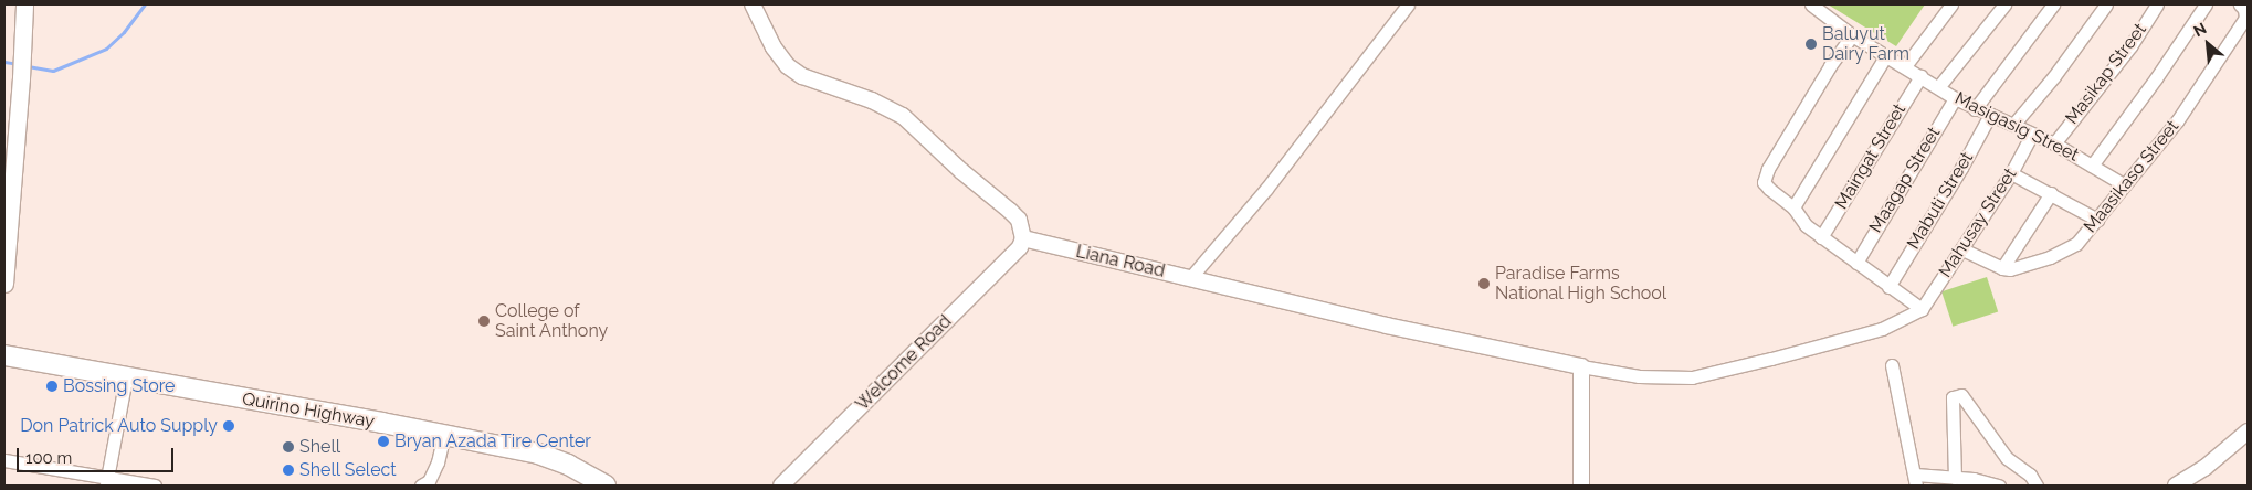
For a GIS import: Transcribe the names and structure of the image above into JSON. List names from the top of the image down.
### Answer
{
  "streets": {
    "main road": ["Quirino Highway"],
    "street": [
      "Masikap Street",
      "Masigasig Street",
      "Maingat Street",
      "Maasikaso Street",
      "Maagap Street",
      "Mabuti Street",
      "Mahusay Street",
      "Liana Road",
      "Welcome Road"
    ]
  },
  "crossings": [
    ["Masikap Street", "Masigasig Street"],
    ["Masigasig Street", "Maingat Street"],
    ["Masigasig Street", "Maasikaso Street"],
    ["Masigasig Street", "Maagap Street"],
    ["Masigasig Street", "Mabuti Street"],
    ["Masigasig Street", "Mahusay Street"],
    ["Liana Road", "Welcome Road"]
  ],
  "places": [
    "Baluyut Dairy Farm",
    "Paradise Farms National High School",
    "College of Saint Anthony",
    "Bossing Store",
    "Don Patrick Auto Supply",
    "Bryan Azada Tire Center",
    "Shell",
    "Shell Select"
  ],
  "scale_bar": "100 m",
  "north": "top left"
}
